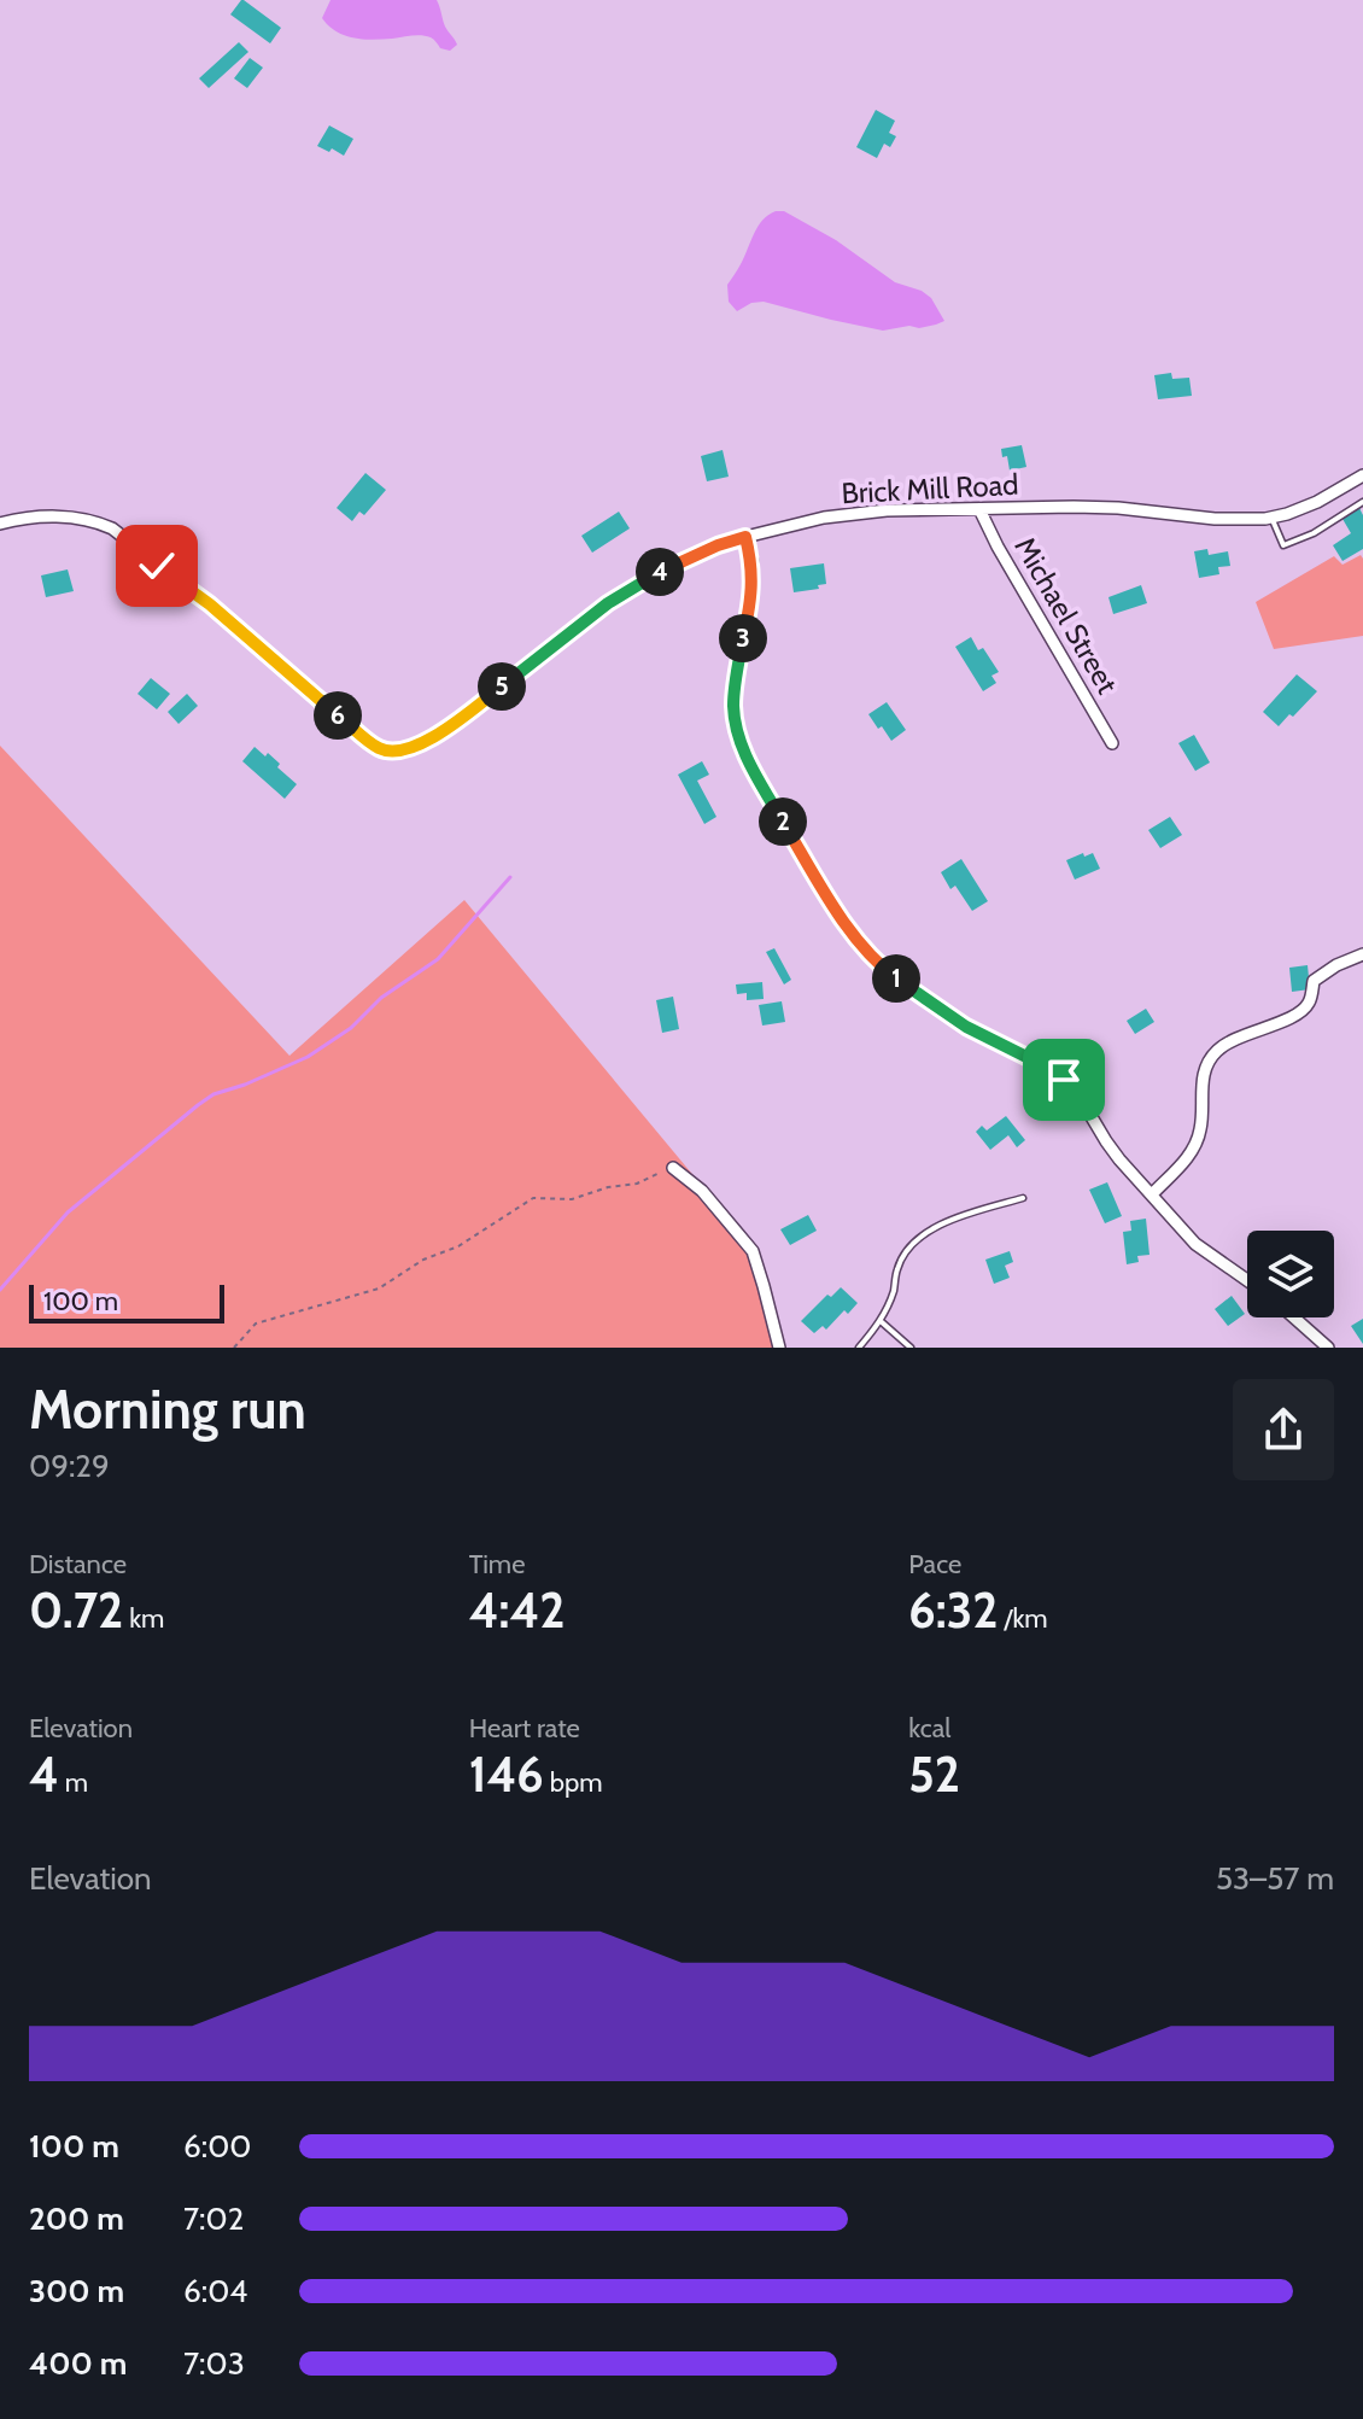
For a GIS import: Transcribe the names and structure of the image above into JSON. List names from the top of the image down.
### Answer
{
  "streets": {
    "street": ["Brick Mill Road", "Michael Street"]
  },
  "crossings": [
    ["Brick Mill Road", "Michael Street"]
  ],
  "scale_bar": "100 m",
  "page": {
    "pins": [
      "4",
      "3",
      "5",
      "6",
      "2",
      "1"
    ],
    "scale": "100 m",
    "heading": ["Morning run", "09:29"],
    "stats": [
      ["Distance", "0.72 km"],
      ["Time", "4:42"],
      ["Pace", "6:32 /km"],
      ["Elevation", "4 m"],
      ["Heart rate", "146 bpm"],
      ["kcal", "52"]
    ],
    "chart": ["Elevation", "53–57 m"],
    "list": [
      {
        "name": "100 m",
        "note": "6:00"
      },
      {
        "name": "200 m",
        "note": "7:02"
      },
      {
        "name": "300 m",
        "note": "6:04"
      },
      {
        "name": "400 m",
        "note": "7:03"
      }
    ]
  }
}
